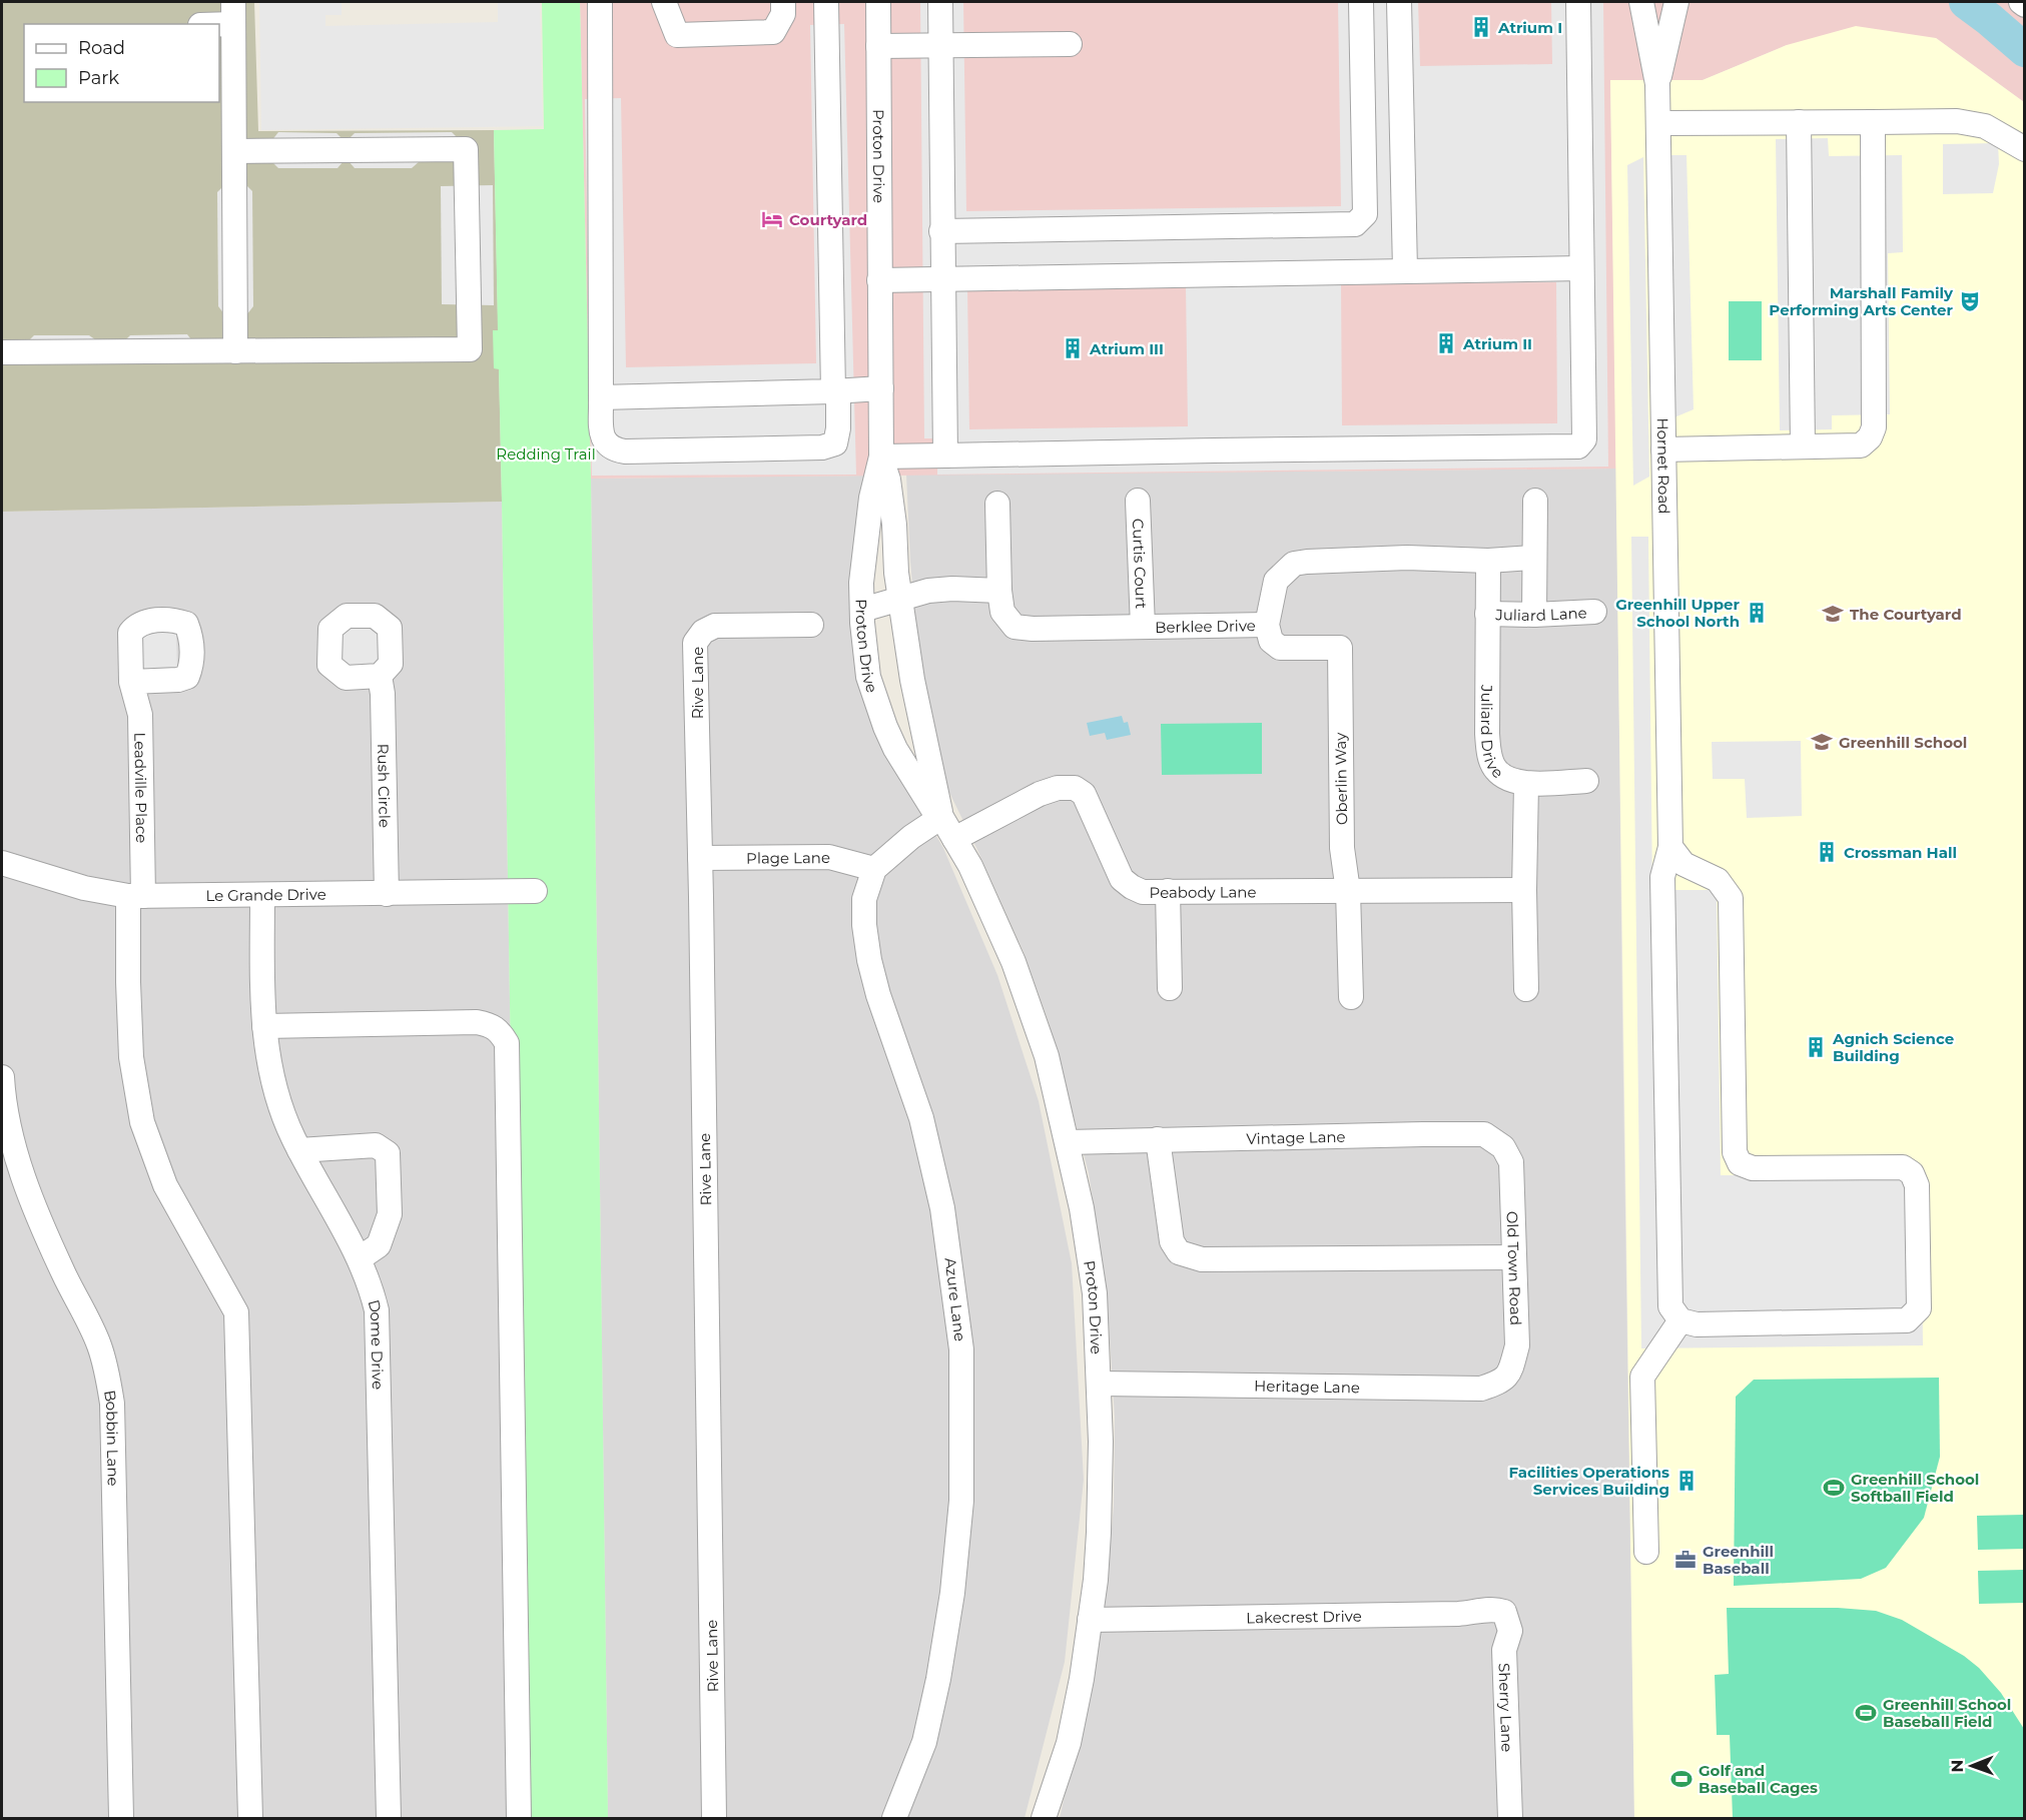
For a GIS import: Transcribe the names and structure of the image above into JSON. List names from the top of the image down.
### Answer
{
  "streets": {
    "street": [
      "Proton Drive",
      "Hornet Road",
      "Curtis Court",
      "Juliard Lane",
      "Berklee Drive",
      "Rive Lane",
      "Juliard Drive",
      "Oberlin Way",
      "Rush Circle",
      "Leadville Place",
      "Plage Lane",
      "Peabody Lane",
      "Le Grande Drive",
      "Vintage Lane",
      "Old Town Road",
      "Azure Lane",
      "Dome Drive",
      "Heritage Lane",
      "Bobbin Lane",
      "Lakecrest Drive",
      "Sherry Lane"
    ]
  },
  "crossings": [
    ["Proton Drive", "Peabody Lane"],
    ["Proton Drive", "Vintage Lane"],
    ["Proton Drive", "Heritage Lane"],
    ["Proton Drive", "Lakecrest Drive"],
    ["Curtis Court", "Berklee Drive"],
    ["Juliard Lane", "Juliard Drive"],
    ["Berklee Drive", "Juliard Drive"],
    ["Berklee Drive", "Oberlin Way"],
    ["Rive Lane", "Plage Lane"],
    ["Juliard Drive", "Peabody Lane"],
    ["Oberlin Way", "Peabody Lane"],
    ["Rush Circle", "Le Grande Drive"],
    ["Leadville Place", "Le Grande Drive"],
    ["Plage Lane", "Azure Lane"],
    ["Le Grande Drive", "Dome Drive"],
    ["Vintage Lane", "Old Town Road"],
    ["Old Town Road", "Heritage Lane"],
    ["Lakecrest Drive", "Sherry Lane"]
  ],
  "parks": ["Redding Trail"],
  "places": {
    "building": [
      "Atrium I",
      "Atrium II",
      "Atrium III",
      "Greenhill Upper School North",
      "Crossman Hall",
      "Agnich Science Building",
      "Facilities Operations Services Building"
    ],
    "hotel": ["Courtyard"],
    "theatre": ["Marshall Family Performing Arts Center"],
    "school or university": ["The Courtyard", "Greenhill School"],
    "sports": ["Greenhill School Softball Field", "Greenhill School Baseball Field", "Golf and Baseball Cages"],
    "office": ["Greenhill Baseball"]
  },
  "legend": ["Road", "Park"],
  "north": "left"
}
